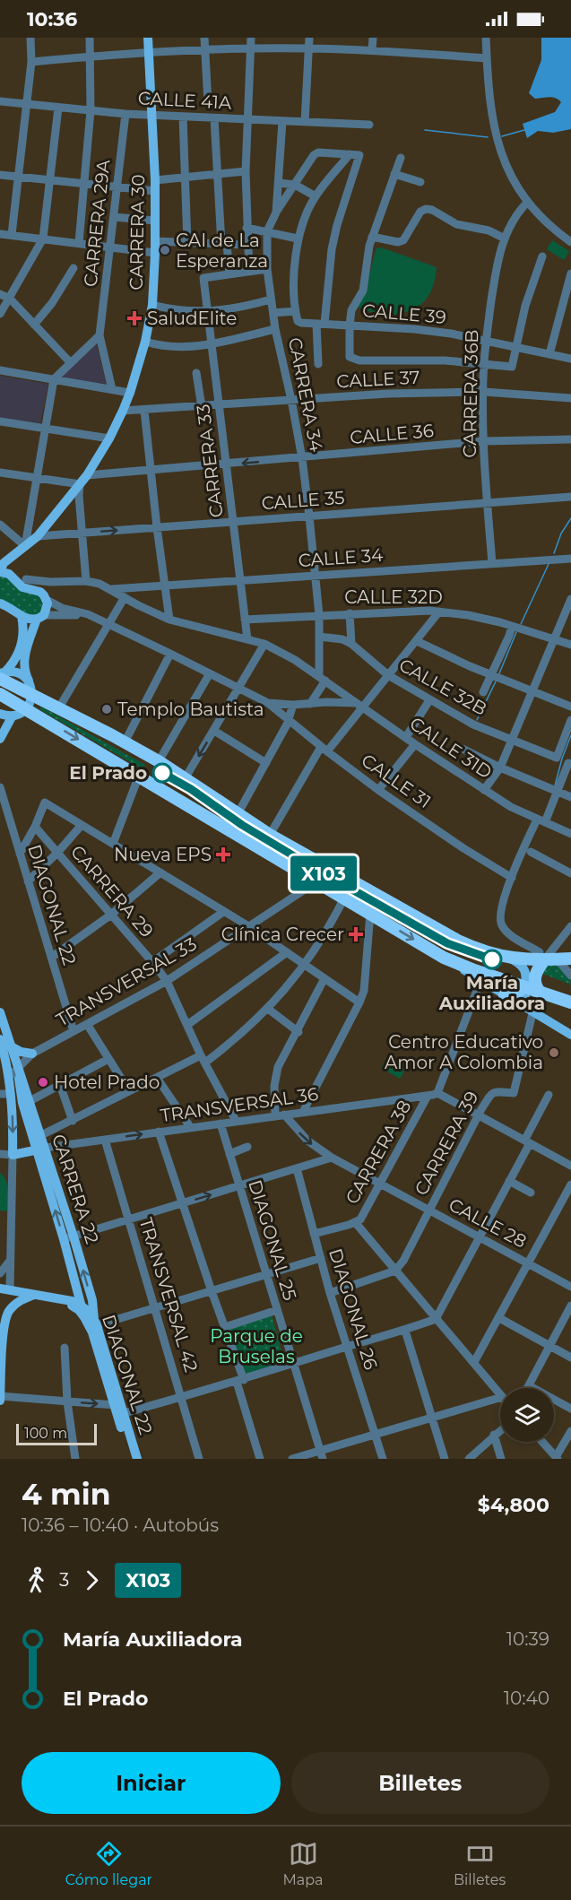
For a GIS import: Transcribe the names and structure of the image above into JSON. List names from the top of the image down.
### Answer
{
  "streets": {
    "main road": ["CARRERA 30", "DIAGONAL 22", "CARRERA 22"],
    "street": [
      "CALLE 41A",
      "CARRERA 29A",
      "CALLE 39",
      "CALLE 37",
      "CARRERA 36B",
      "CARRERA 34",
      "CALLE 36",
      "CARRERA 33",
      "CALLE 35",
      "CALLE 34",
      "CALLE 32D",
      "CALLE 32B",
      "CALLE 31D",
      "CALLE 31",
      "CARRERA 29",
      "TRANSVERSAL 33",
      "TRANSVERSAL 36",
      "CARRERA 39",
      "CARRERA 38",
      "CALLE 28",
      "DIAGONAL 25",
      "TRANSVERSAL 42",
      "DIAGONAL 26"
    ]
  },
  "crossings": [
    ["CALLE 41A", "CARRERA 29A"],
    ["CALLE 41A", "CARRERA 30"],
    ["CALLE 41A", "CARRERA 34"],
    ["CARRERA 30", "CALLE 37"],
    ["CARRERA 30", "CALLE 36"],
    ["CARRERA 30", "CALLE 35"],
    ["CALLE 39", "CARRERA 36B"],
    ["CALLE 37", "CARRERA 36B"],
    ["CALLE 37", "CARRERA 34"],
    ["CALLE 37", "CARRERA 33"],
    ["CARRERA 36B", "CALLE 36"],
    ["CARRERA 36B", "CALLE 35"],
    ["CARRERA 36B", "CALLE 34"],
    ["CARRERA 34", "CALLE 36"],
    ["CARRERA 34", "CALLE 35"],
    ["CARRERA 34", "CALLE 34"],
    ["CARRERA 34", "CALLE 32D"],
    ["CARRERA 34", "CALLE 32B"],
    ["CARRERA 34", "CALLE 31D"],
    ["CALLE 36", "CARRERA 33"],
    ["CARRERA 33", "CALLE 35"],
    ["CARRERA 33", "CALLE 34"],
    ["CARRERA 33", "CALLE 32D"],
    ["CARRERA 33", "CALLE 31D"],
    ["CALLE 34", "CALLE 31D"],
    ["CALLE 31D", "CALLE 31"],
    ["CARRERA 29", "TRANSVERSAL 33"],
    ["CARRERA 29", "TRANSVERSAL 36"],
    ["DIAGONAL 22", "TRANSVERSAL 33"],
    ["DIAGONAL 22", "CARRERA 22"],
    ["TRANSVERSAL 33", "CARRERA 22"],
    ["TRANSVERSAL 36", "CARRERA 38"],
    ["TRANSVERSAL 36", "CARRERA 22"],
    ["TRANSVERSAL 36", "CALLE 28"],
    ["TRANSVERSAL 36", "DIAGONAL 25"],
    ["TRANSVERSAL 36", "TRANSVERSAL 42"],
    ["CARRERA 39", "CALLE 28"],
    ["CARRERA 38", "CALLE 28"]
  ],
  "parks": ["Parque de Bruselas"],
  "places": {
    "other": [
      "CAI de La Esperanza",
      "Templo Bautista",
      "El Prado",
      "María Auxiliadora",
      "Centro Educativo Amor A Colombia",
      "Hotel Prado"
    ],
    "health": ["SaludElite", "Nueva EPS", "Clínica Crecer"]
  },
  "lines": ["bus line X103"],
  "scale_bar": "100 m",
  "page": {
    "status": "10:36",
    "on_map": "X103",
    "scale": "100 m",
    "heading": ["4 min", "10:36 – 10:40 · Autobús", "$4,800"],
    "legs": ["3", "X103"],
    "list": [
      {
        "name": "María Auxiliadora",
        "value": "10:39"
      },
      {
        "name": "El Prado",
        "value": "10:40"
      }
    ],
    "buttons": ["Iniciar", "Billetes"],
    "tabs": ["Cómo llegar", "Mapa", "Billetes"]
  }
}
